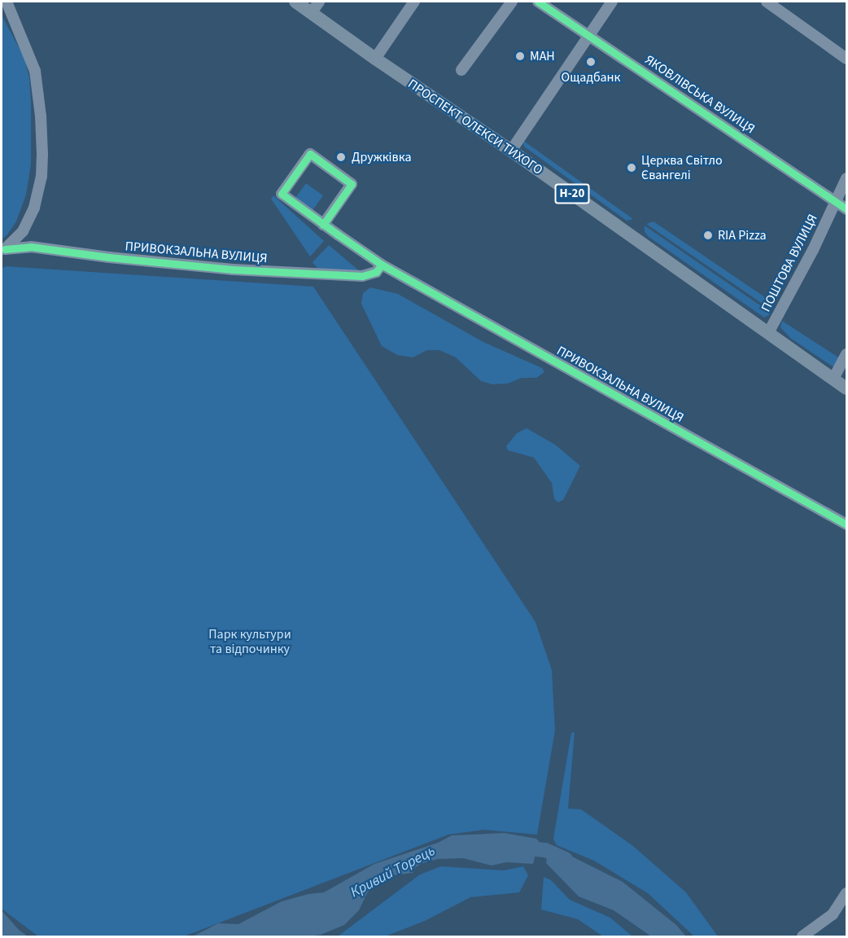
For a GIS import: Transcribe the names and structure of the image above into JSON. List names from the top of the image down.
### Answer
{
  "streets": {
    "main road": ["ПРОСПЕКТ ОЛЕКСИ ТИХОГО", "Н-20"],
    "street": ["ЯКОВЛІВСЬКА ВУЛИЦЯ", "ПРИВОКЗАЛЬНА ВУЛИЦЯ", "ПОШТОВА ВУЛИЦЯ"]
  },
  "crossings": [
    ["ЯКОВЛІВСЬКА ВУЛИЦЯ", "ПОШТОВА ВУЛИЦЯ"],
    ["ПРОСПЕКТ ОЛЕКСИ ТИХОГО", "ПОШТОВА ВУЛИЦЯ"]
  ],
  "water": ["Кривий Торець"],
  "parks": ["Парк культури та відпочинку"],
  "places": [
    "МАН",
    "Ощадбанк",
    "Дружківка",
    "Церква Світло Євангелі",
    "RIA Pizza"
  ]
}
